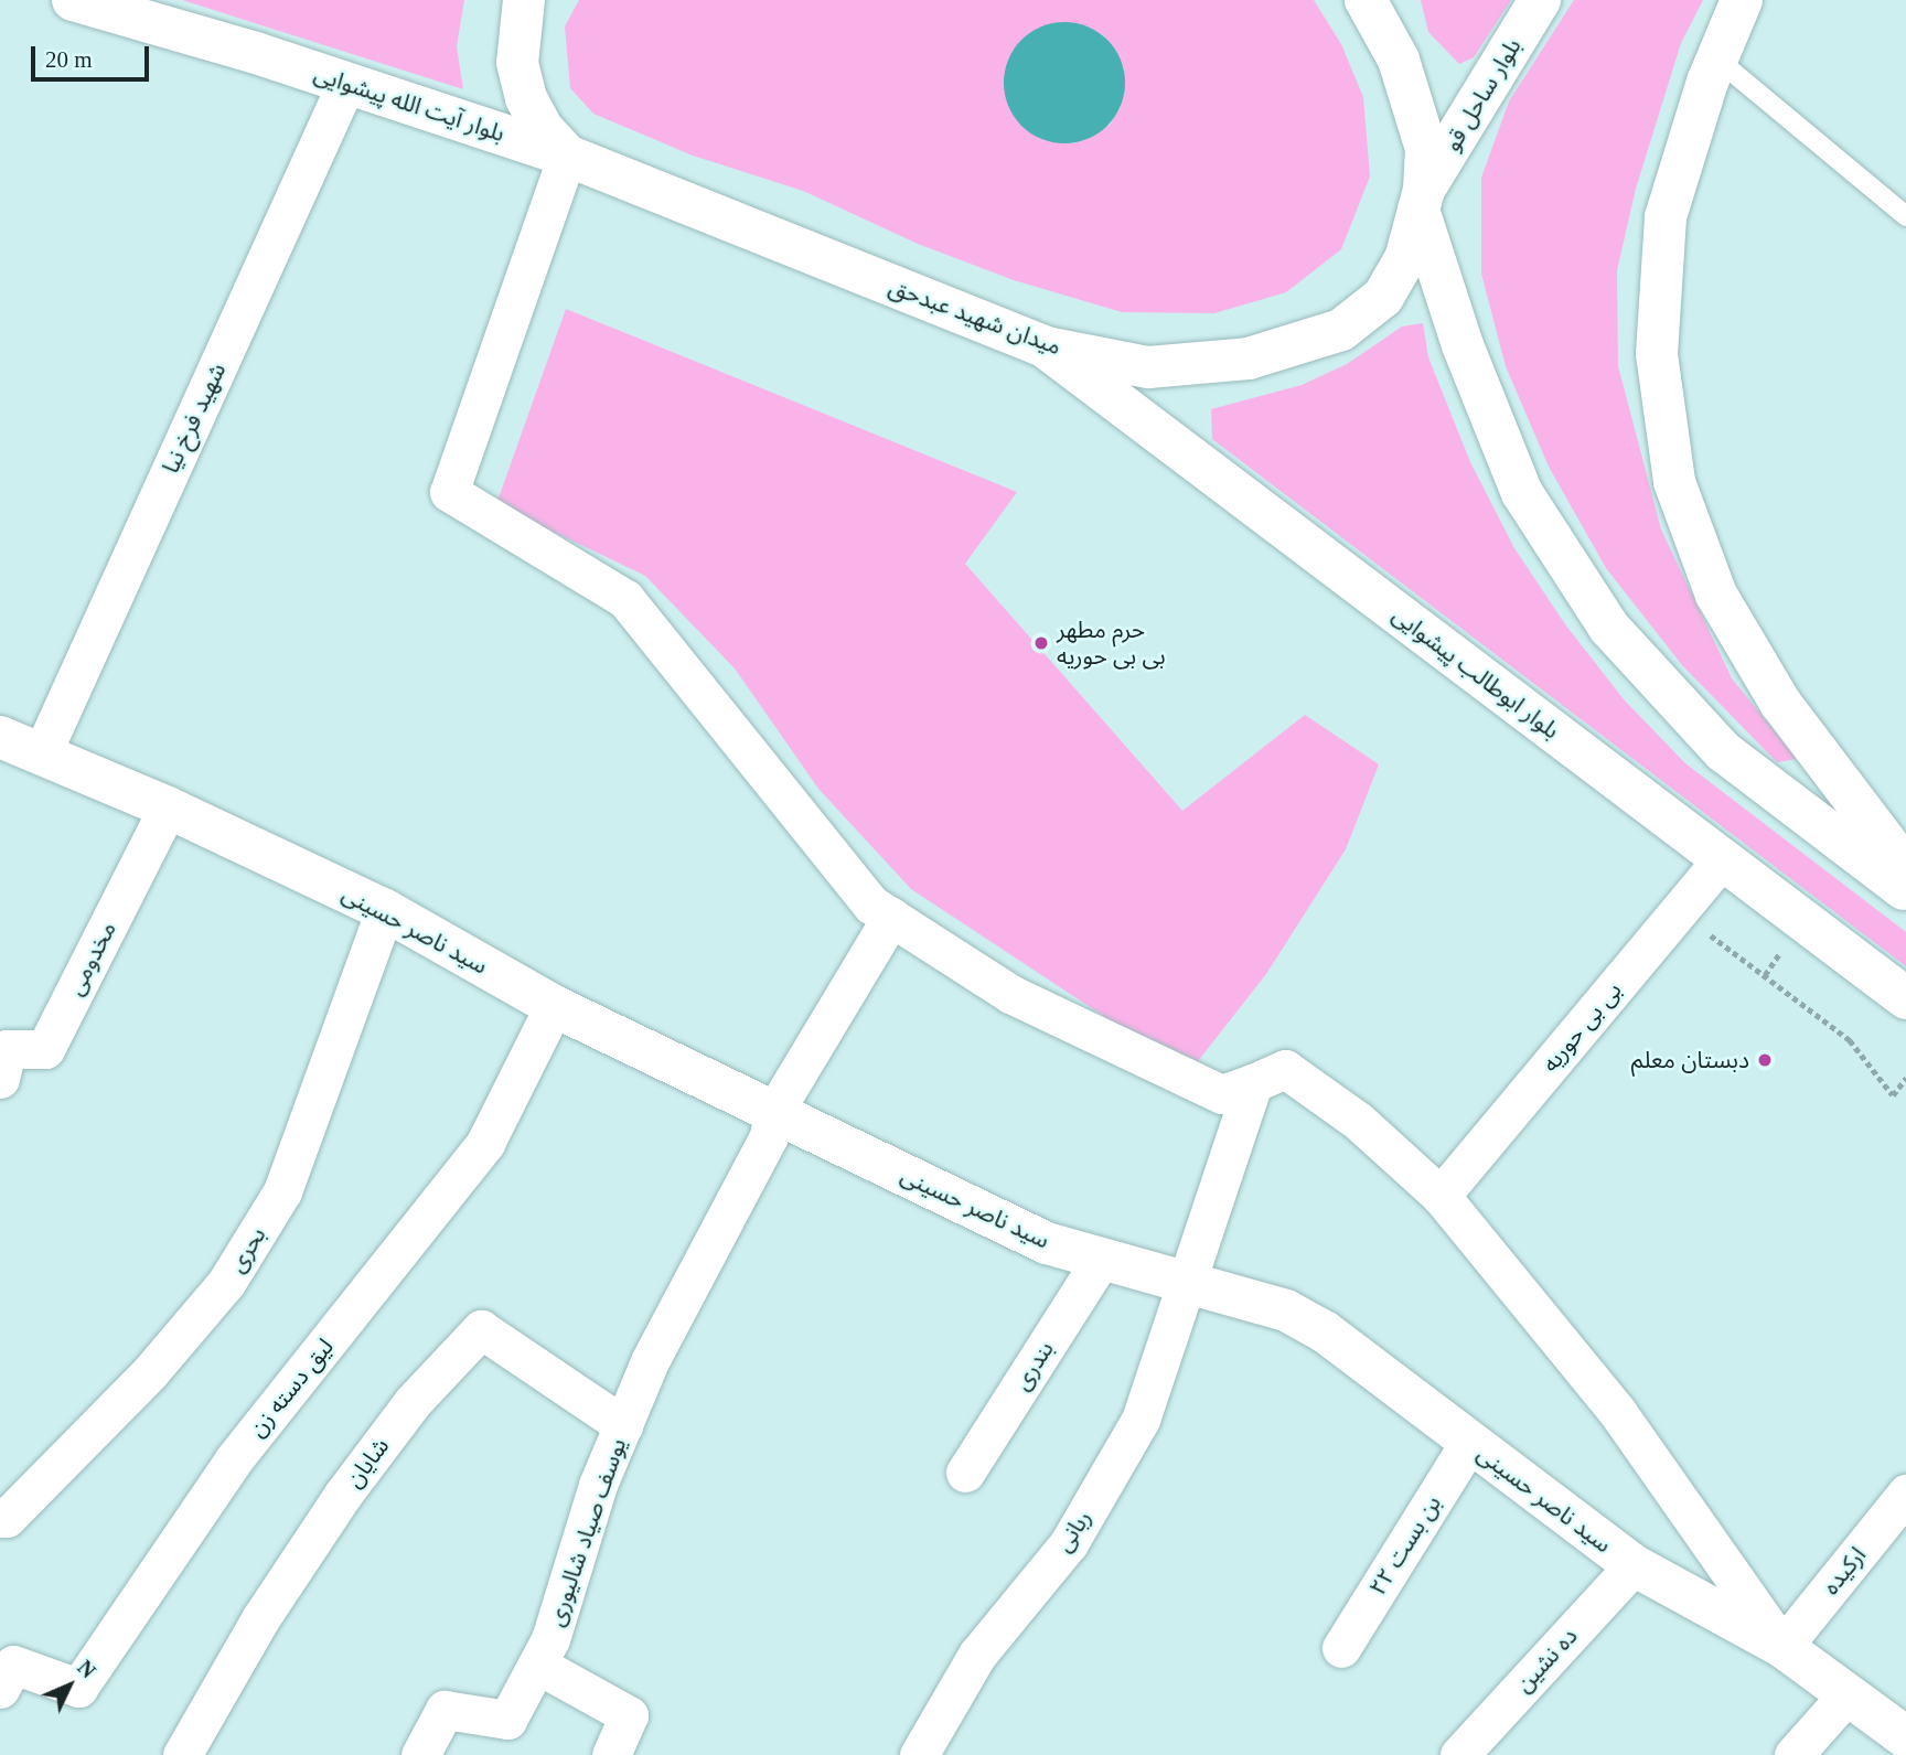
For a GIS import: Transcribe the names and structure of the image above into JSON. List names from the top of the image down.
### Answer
{
  "streets": {
    "main road": [
      "بلوار ساحل قو",
      "بلوار آیت الله پیشوایی",
      "میدان شهید عبدحق",
      "بلوار ابوطالب پیشوایی",
      "سید ناصر حسینی"
    ],
    "street": [
      "شهید فرخ نیا",
      "مخدومی",
      "بی بی حوریه",
      "بحری",
      "بندری",
      "لیق دسته زن",
      "شایان",
      "ربانی",
      "یوسف صیاد شالیوری",
      "بن بست ۲۲",
      "ارکیده",
      "ده نشین"
    ]
  },
  "crossings": [
    ["بلوار ساحل قو", "میدان شهید عبدحق"],
    ["بلوار آیت الله پیشوایی", "میدان شهید عبدحق"],
    ["بلوار آیت الله پیشوایی", "شهید فرخ نیا"],
    ["میدان شهید عبدحق", "بلوار ابوطالب پیشوایی"],
    ["شهید فرخ نیا", "سید ناصر حسینی"],
    ["بلوار ابوطالب پیشوایی", "بی بی حوریه"],
    ["سید ناصر حسینی", "مخدومی"],
    ["سید ناصر حسینی", "بحری"],
    ["سید ناصر حسینی", "بندری"],
    ["سید ناصر حسینی", "لیق دسته زن"],
    ["سید ناصر حسینی", "ربانی"],
    ["سید ناصر حسینی", "یوسف صیاد شالیوری"],
    ["سید ناصر حسینی", "بن بست ۲۲"],
    ["سید ناصر حسینی", "ارکیده"],
    ["سید ناصر حسینی", "ده نشین"],
    ["شایان", "یوسف صیاد شالیوری"]
  ],
  "places": ["حرم مطهر بی بی حوریه", "دبستان معلم"],
  "scale_bar": "20 m",
  "north": "top right"
}
